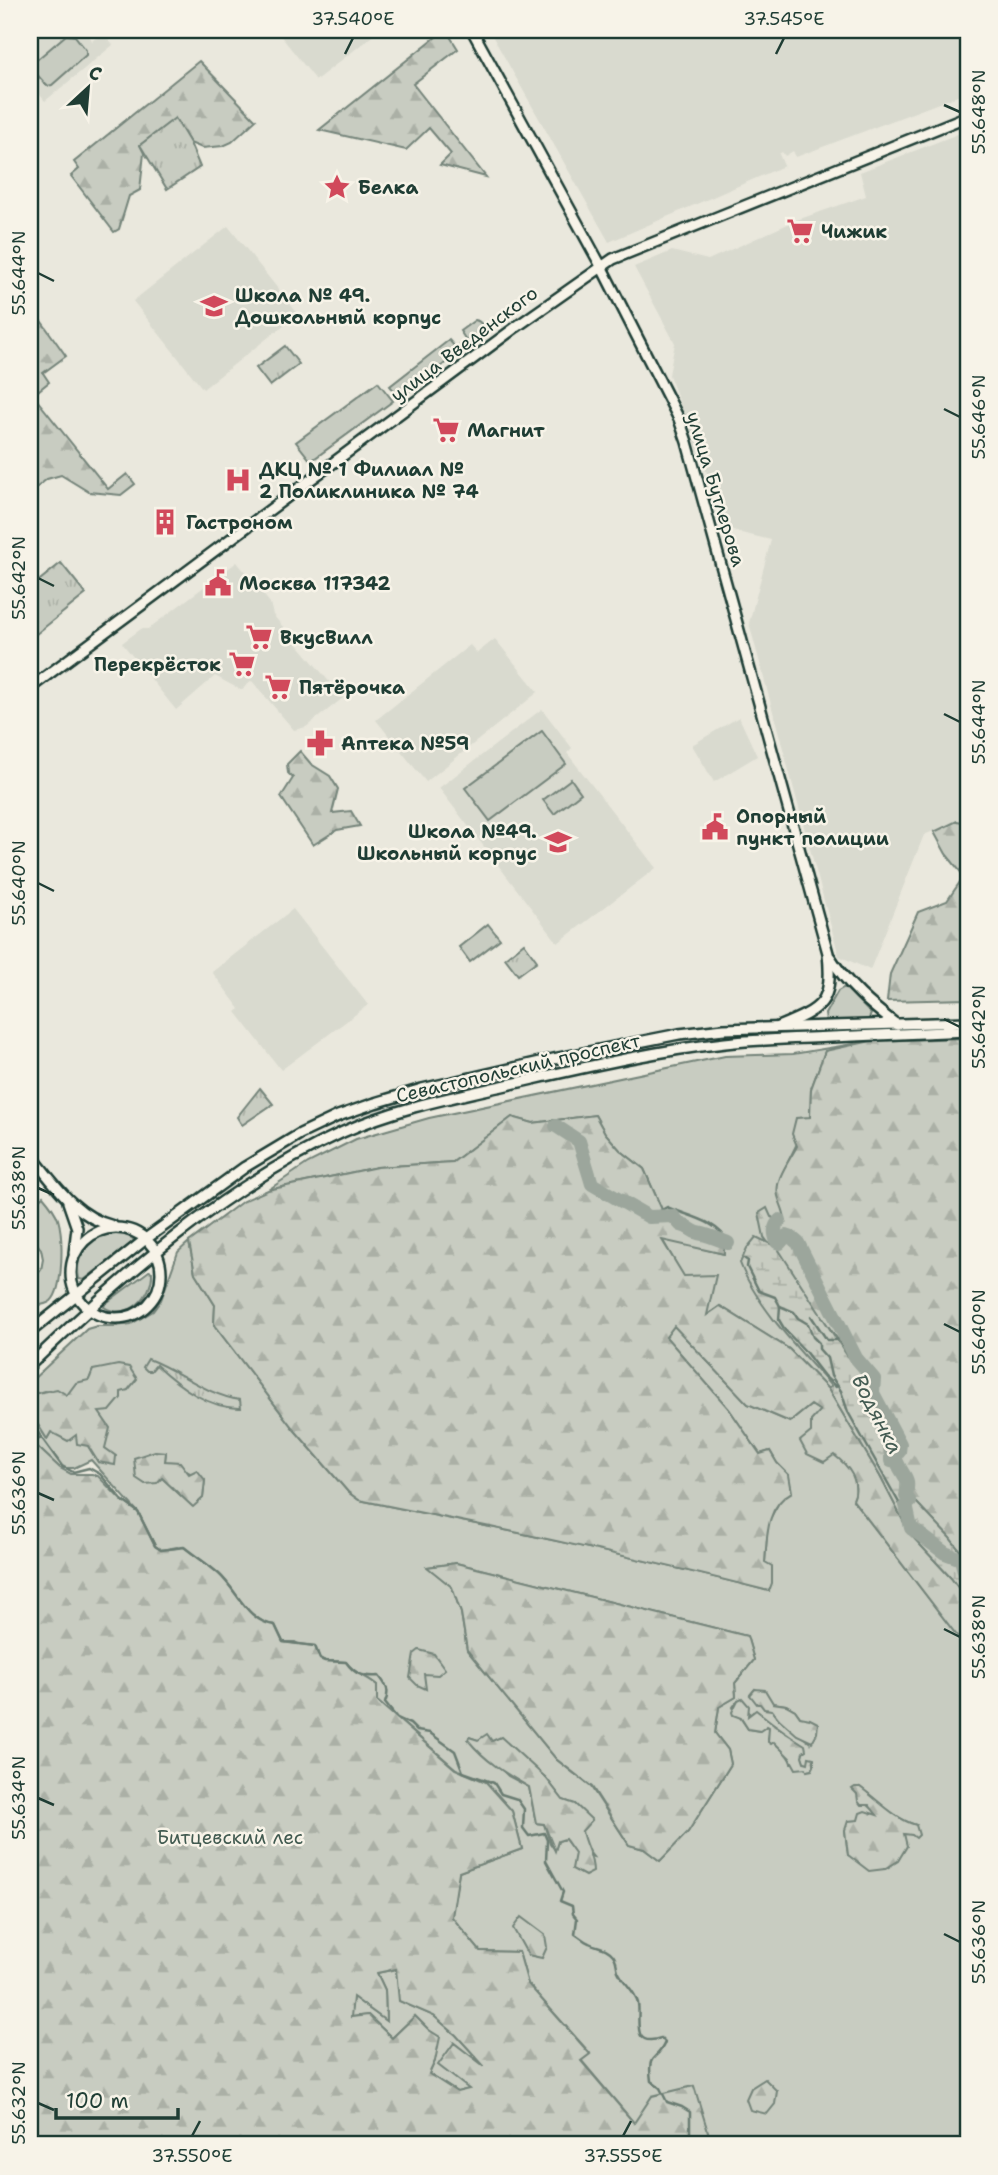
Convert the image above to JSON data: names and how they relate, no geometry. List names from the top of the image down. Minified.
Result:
{"streets":{"main road":["улица Введенского","улица Бутлерова","Севастопольский проспект"]},"crossings":[["улица Введенского","улица Бутлерова"],["улица Бутлерова","Севастопольский проспект"]],"water":["Водянка"],"parks":["Битцевский лес"],"places":{"place":["Белка"],"supermarket":["Чижик","Магнит","ВкусВилл","Перекрёсток","Пятёрочка"],"school or university":["Школа № 49. Дошкольный корпус","Школа №49. Школьный корпус"],"hospital":["ДКЦ № 1 Филиал № 2 Поликлиника № 74"],"building":["Гастроном"],"public building":["Москва 117342","Опорный пункт полиции"],"pharmacy":["Аптека №59"]},"scale_bar":"100 m","north":"top right","coordinates":["37.540°E","37.545°E","55.648°N","55.644°N","55.646°N","55.642°N","55.640°N","55.638°N","55.636°N","55.634°N","55.632°N","37.550°E","37.555°E"]}
